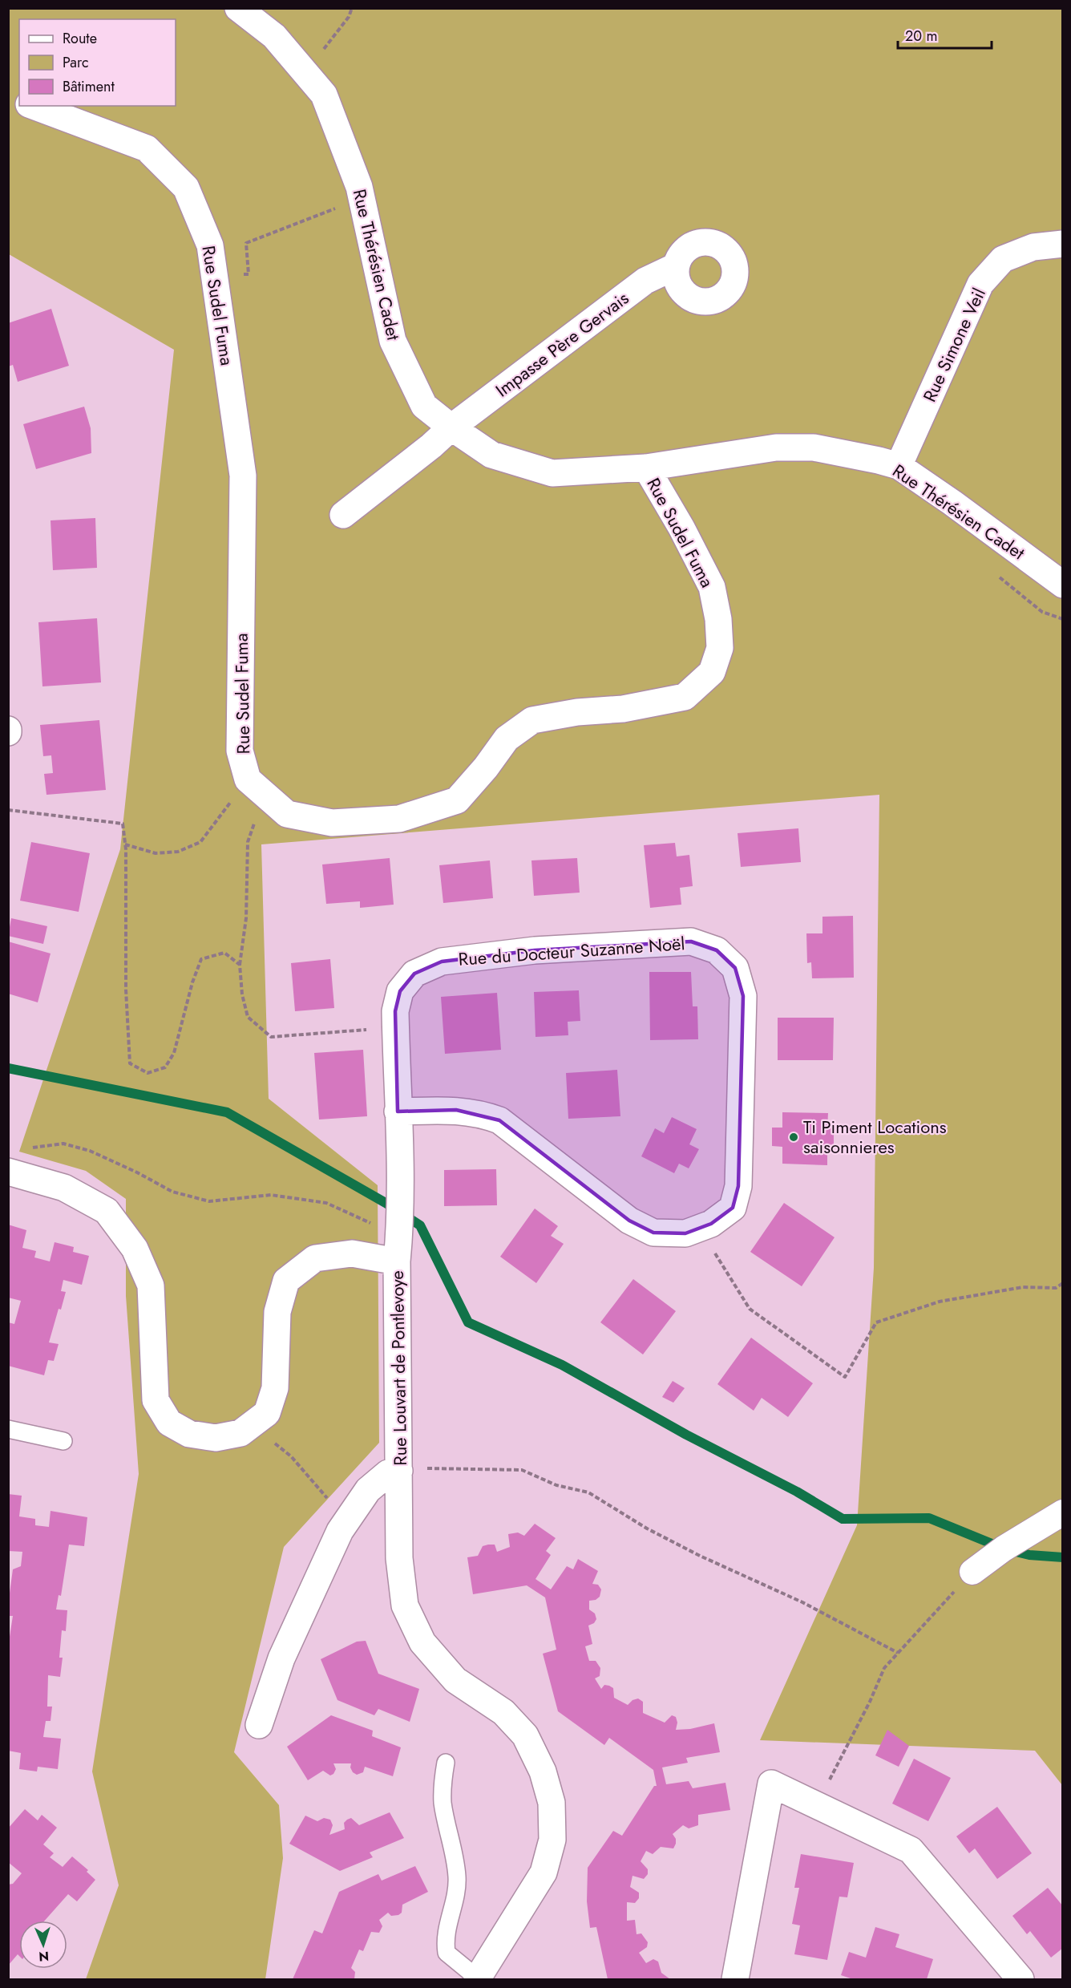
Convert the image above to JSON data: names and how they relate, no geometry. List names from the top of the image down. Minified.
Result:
{"streets":{"street":["Rue Thérésien Cadet","Rue Sudel Fuma","Impasse Père Gervais","Rue Simone Veil","Rue du Docteur Suzanne Noël","Rue Louvart de Pontlevoye"]},"crossings":[["Rue Thérésien Cadet","Rue Sudel Fuma"],["Rue Thérésien Cadet","Impasse Père Gervais"],["Rue Thérésien Cadet","Rue Simone Veil"],["Rue du Docteur Suzanne Noël","Rue Louvart de Pontlevoye"]],"places":["Ti Piment Locations saisonnieres"],"legend":["Route","Parc","Bâtiment"],"scale_bar":"20 m","north":"bottom"}
